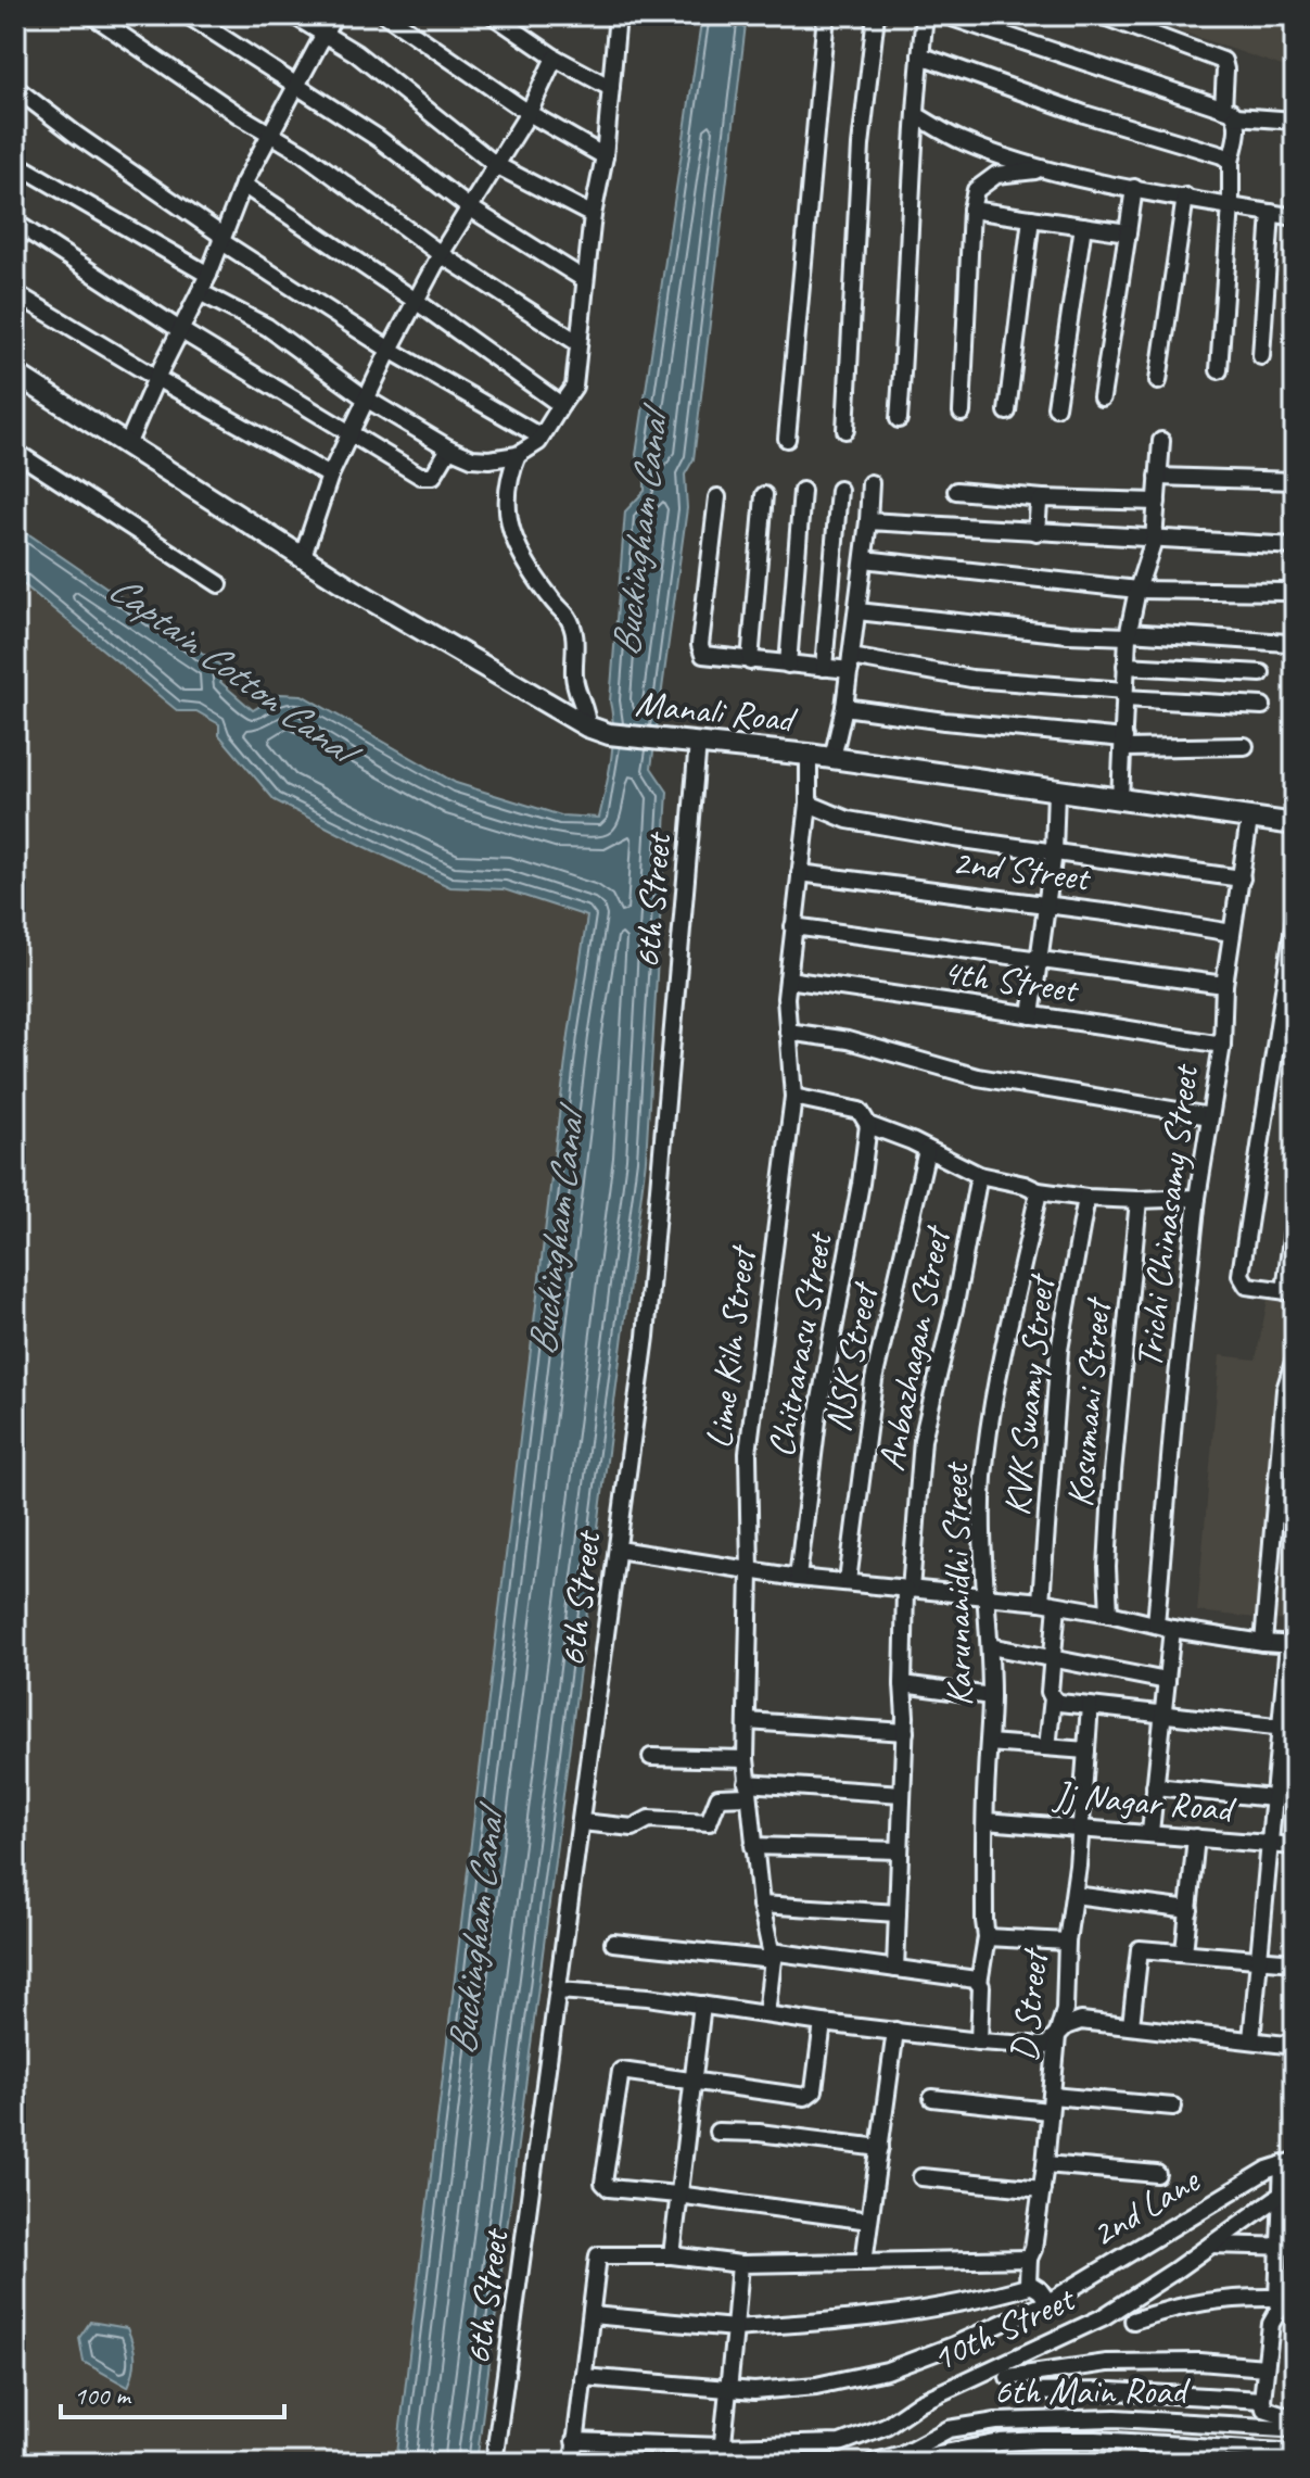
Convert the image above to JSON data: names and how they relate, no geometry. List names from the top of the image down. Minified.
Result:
{"streets":{"main road":["Manali Road"],"street":["2nd Street","6th Street","4th Street","Trichi Chinasamy Street","Chitrarasu Street","Lime Kiln Street","Anbazhagan Street","NSK Street","KVK Swamy Street","Kosumani Street","Karunanidhi Street","Jj Nagar Road","D Street","2nd Lane","10th Street","6th Main Road"]},"crossings":[["Manali Road","6th Street"],["Manali Road","Trichi Chinasamy Street"],["Manali Road","Lime Kiln Street"],["2nd Street","Trichi Chinasamy Street"],["2nd Street","Lime Kiln Street"],["4th Street","Trichi Chinasamy Street"],["4th Street","Lime Kiln Street"],["Trichi Chinasamy Street","Jj Nagar Road"],["Karunanidhi Street","Jj Nagar Road"],["Jj Nagar Road","D Street"]],"water":["Buckingham Canal","Captain Cotton Canal"],"scale_bar":"100 m"}
